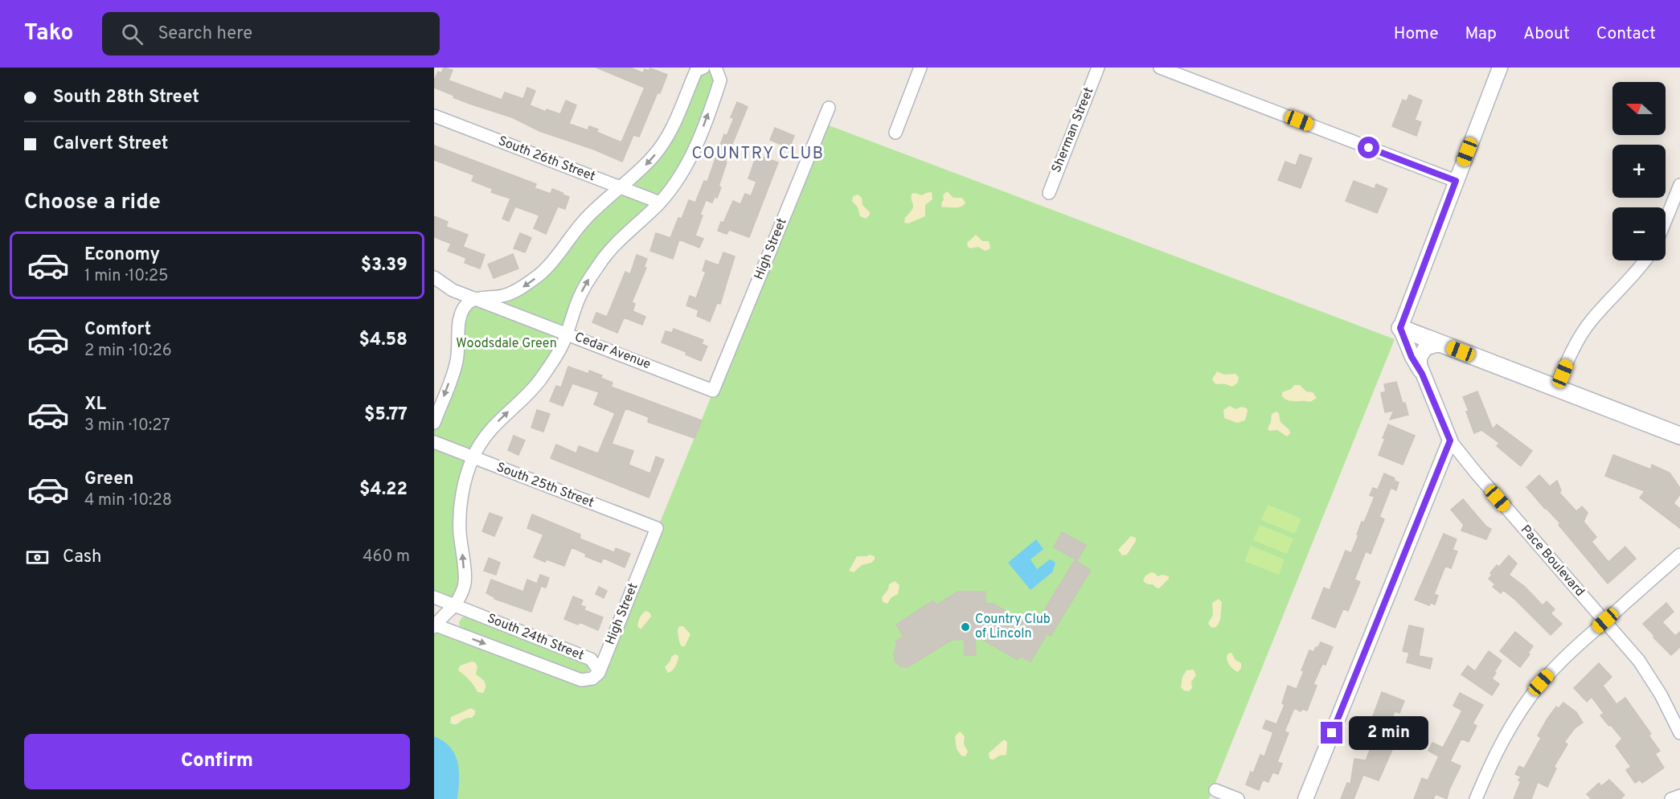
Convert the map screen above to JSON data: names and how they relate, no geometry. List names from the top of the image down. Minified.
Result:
{"streets":{"street":["Sherman Street","South 26th Street","High Street","Cedar Avenue","South 25th Street","Pace Boulevard","South 24th Street"]},"crossings":[["High Street","Cedar Avenue"],["High Street","South 25th Street"],["High Street","South 24th Street"]],"districts":["COUNTRY CLUB"],"parks":["Woodsdale Green"],"places":["Country Club of Lincoln"],"north":"left","page":{"header":"Tako","search":"Search here","nav":["Home","Map","About","Contact"],"banner":["South 28th Street","Calvert Street"],"map_buttons":["+","−"],"heading":"Choose a ride","list":[{"name":"Economy","note":"1 min · 10:25","value":"$3.39"},{"name":"Comfort","note":"2 min · 10:26","value":"$4.58"},{"name":"XL","note":"3 min · 10:27","value":"$5.77"},{"name":"Green","note":"4 min · 10:28","value":"$4.22"}],"pay":["Cash","460 m"],"bubble":"2 min","buttons":"Confirm"}}
